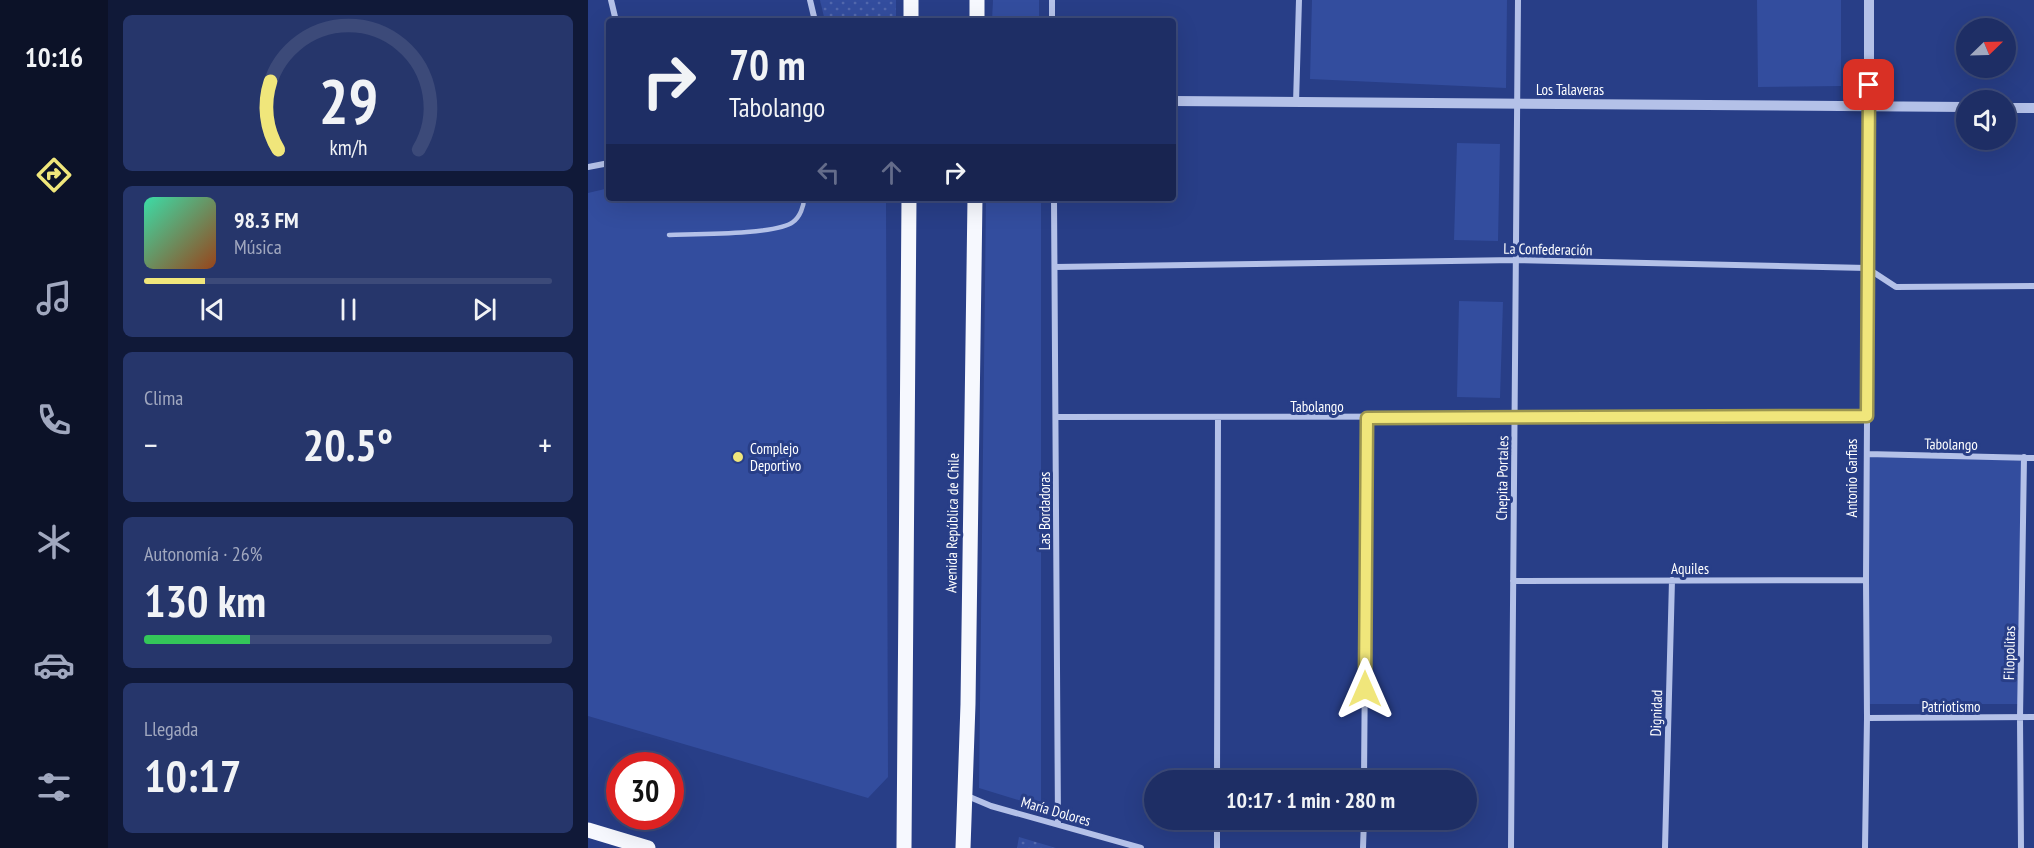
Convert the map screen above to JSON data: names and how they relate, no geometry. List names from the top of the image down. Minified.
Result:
{"streets":{"main road":["Avenida República de Chile"],"street":["Los Talaveras","La Confederación","Tabolango","Chepita Portales","Antonio Garfias","Las Bordadoras","Aquiles","Filopolitas","Patriotismo","Dignidad","María Dolores"]},"crossings":[["Los Talaveras","Chepita Portales"],["Los Talaveras","Antonio Garfias"],["La Confederación","Chepita Portales"],["La Confederación","Antonio Garfias"],["La Confederación","Las Bordadoras"],["Tabolango","Chepita Portales"],["Tabolango","Antonio Garfias"],["Tabolango","Las Bordadoras"],["Tabolango","Filopolitas"],["Chepita Portales","Aquiles"],["Antonio Garfias","Aquiles"],["Antonio Garfias","Patriotismo"],["Las Bordadoras","María Dolores"],["Avenida República de Chile","María Dolores"],["Aquiles","Dignidad"],["Filopolitas","Patriotismo"]],"places":["Complejo Deportivo"],"north":"top right","page":{"tabs":"10:16","turn":["70 m","Tabolango"],"song":["98.3 FM","Música"],"tile":["Clima",["Autonomía · 26%","130 km"],["Llegada","10:17"]],"heat":["−","20.5°","+"],"limit":"30","trip":"10:17 · 1 min · 280 m","gauge":["29","km/h"]}}
